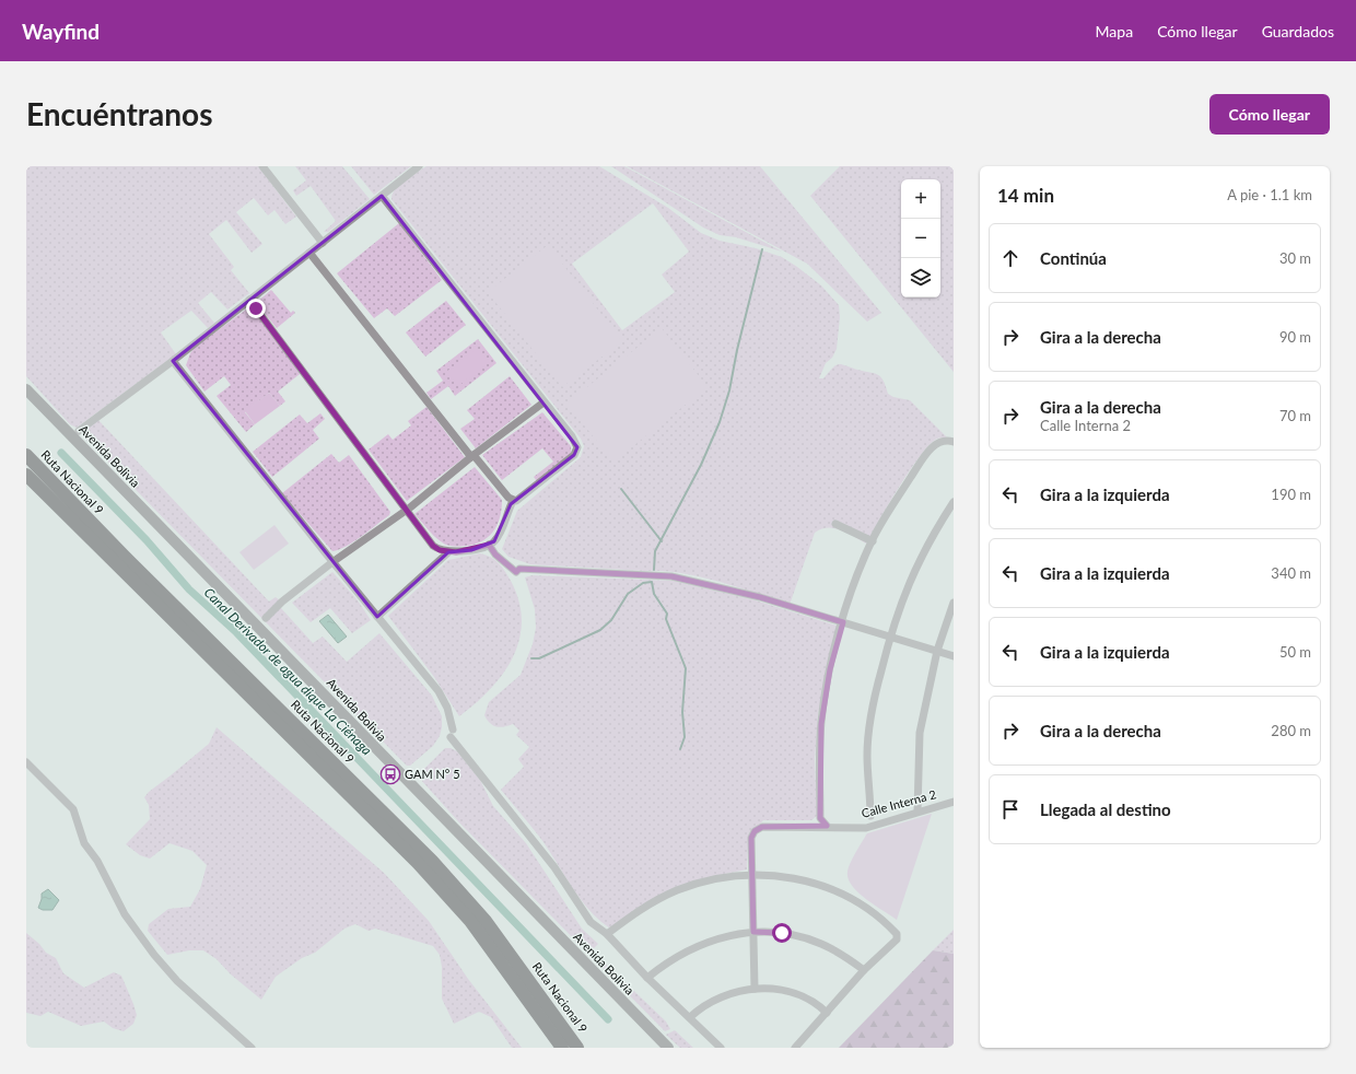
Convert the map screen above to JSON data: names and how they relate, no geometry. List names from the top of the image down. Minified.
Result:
{"streets":{"highway":["Ruta Nacional 9"],"street":["Avenida Bolivia","Calle Interna 2"]},"water":["Canal Derivador de agua dique La Ciénaga"],"places":{"bus stop":["GAM N° 5"]},"page":{"header":"Wayfind","nav":["Mapa","Cómo llegar","Guardados"],"buttons":"Cómo llegar","title":"Encuéntranos","heading":["14 min","A pie · 1.1 km"],"map_buttons":["+","−"],"list":[["Continúa","30 m"],["Gira a la derecha","90 m"],["Gira a la derecha","Calle Interna 2","70 m"],["Gira a la izquierda","190 m"],["Gira a la izquierda","340 m"],["Gira a la izquierda","50 m"],["Gira a la derecha","280 m"],"Llegada al destino"]}}
